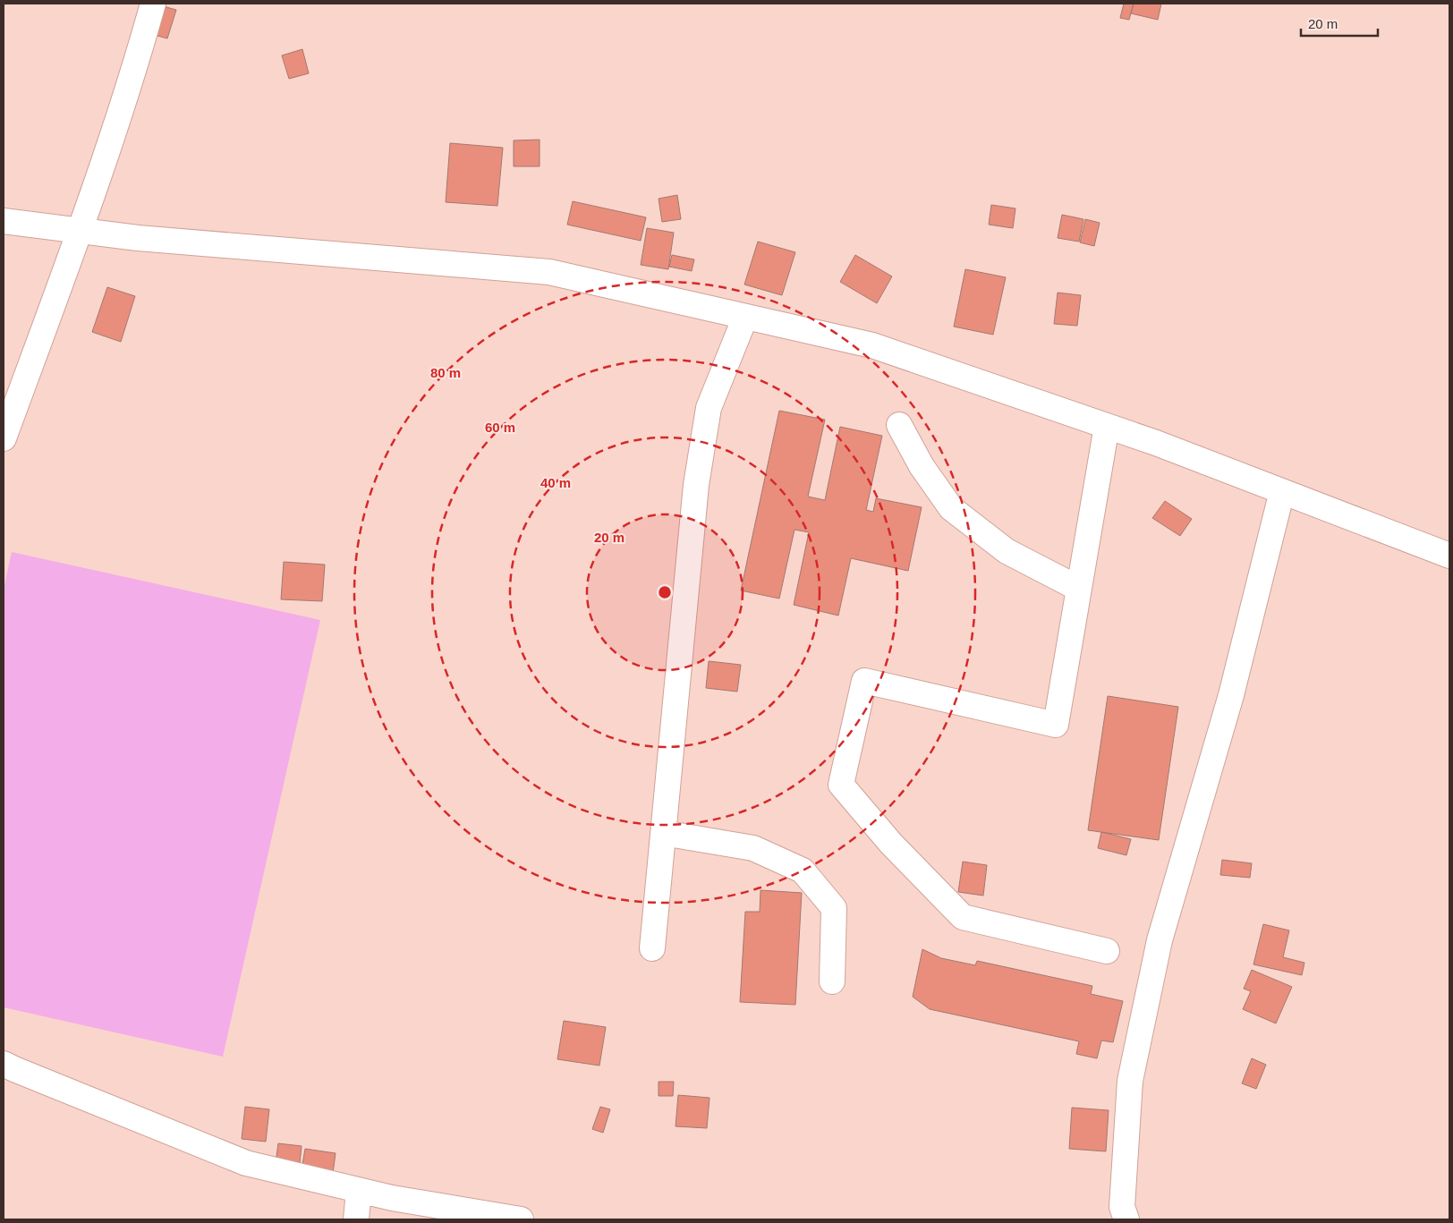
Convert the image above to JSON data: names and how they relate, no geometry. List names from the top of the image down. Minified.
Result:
{"scale_bar":"20 m","rings":["80 m","60 m","40 m","20 m"]}
